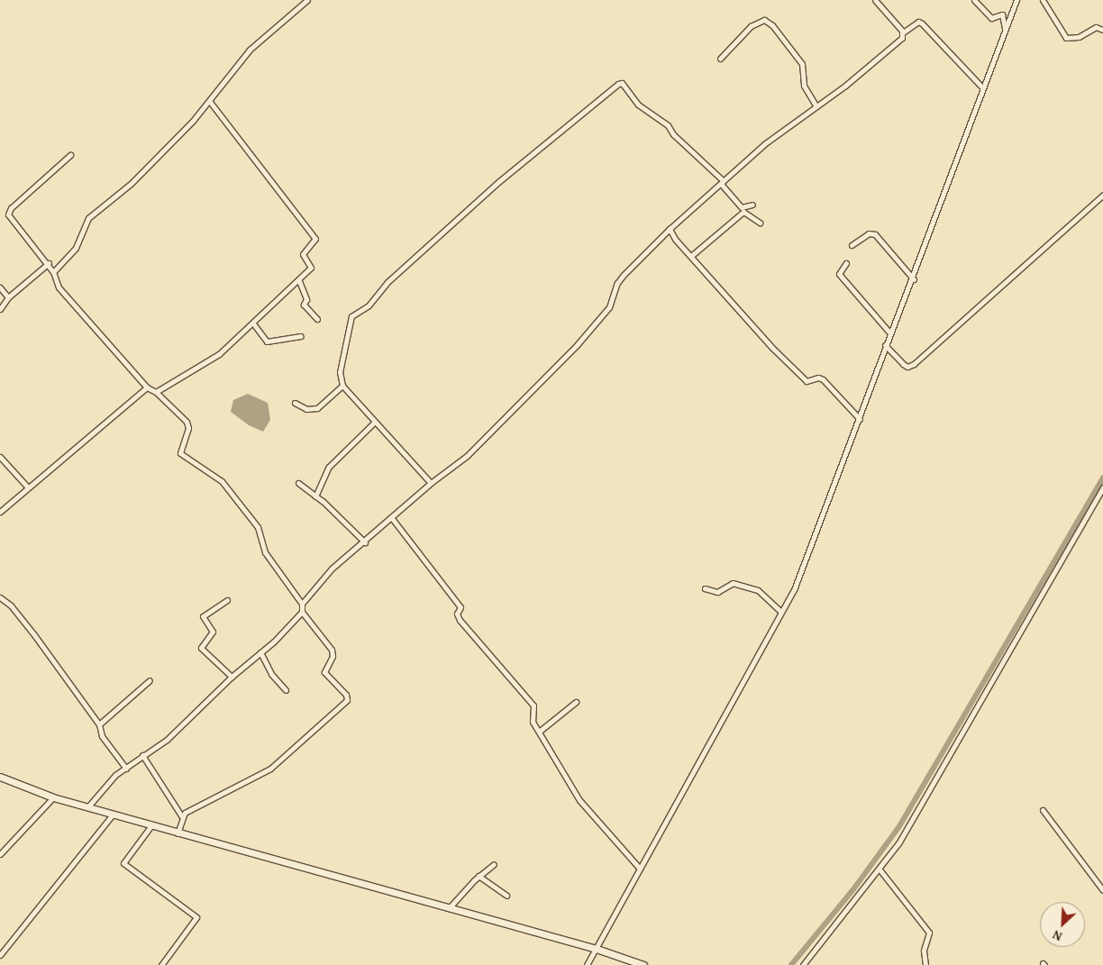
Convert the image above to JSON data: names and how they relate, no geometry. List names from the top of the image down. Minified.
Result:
{"north":"bottom left"}
